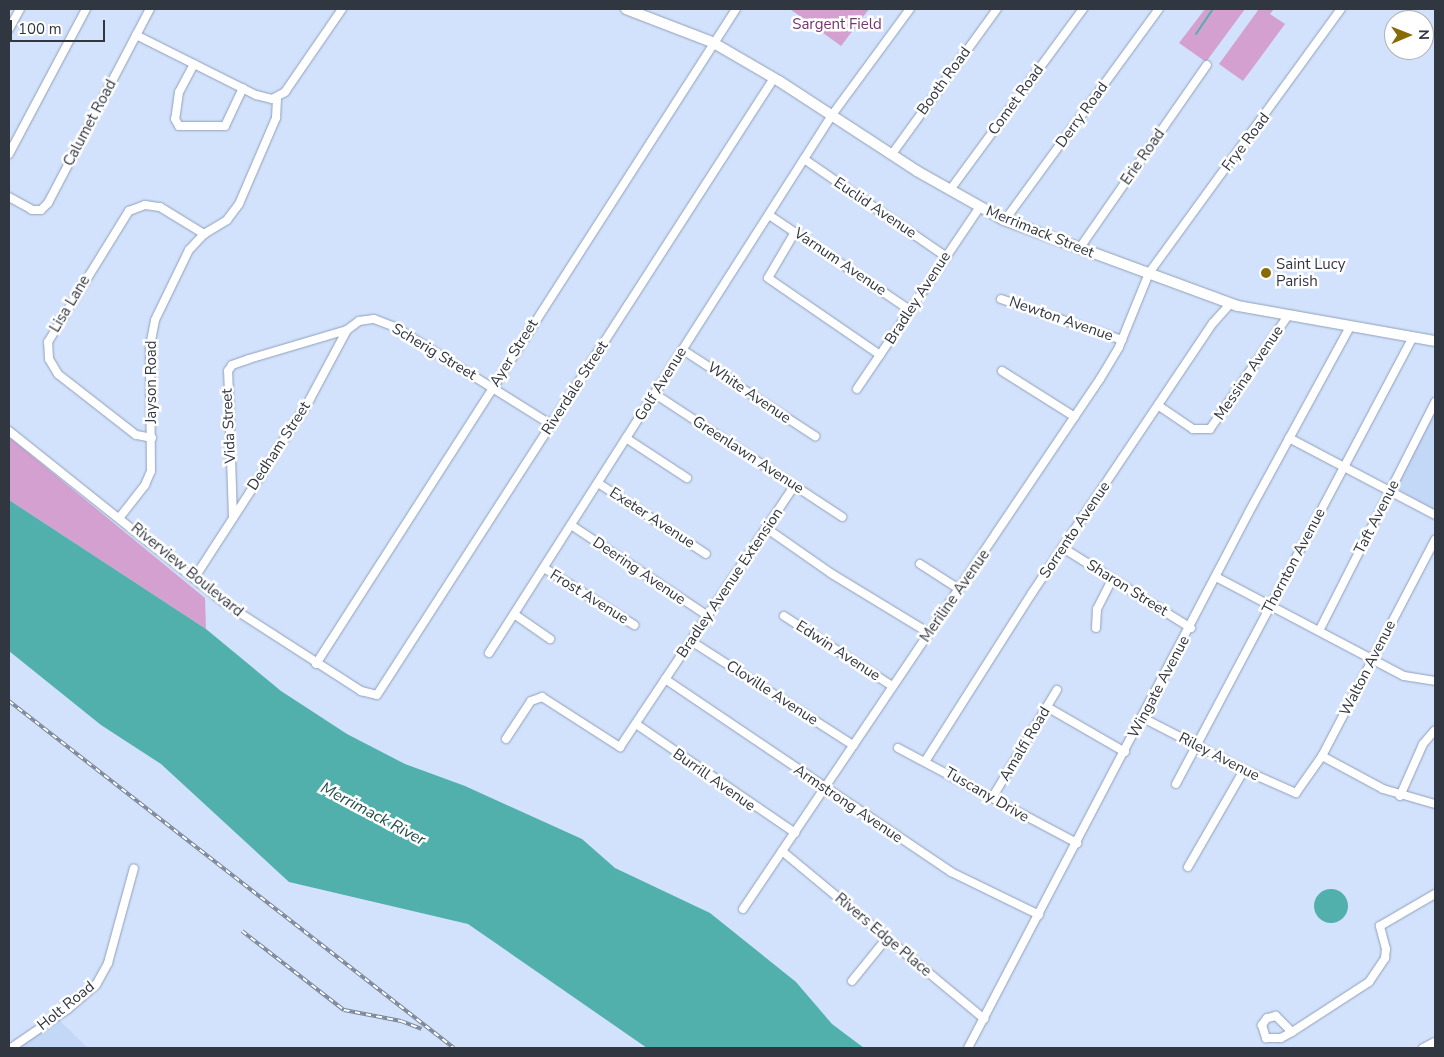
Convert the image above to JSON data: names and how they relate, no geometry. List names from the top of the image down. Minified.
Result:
{"streets":{"main road":["Merrimack Street"],"street":["Booth Road","Comet Road","Derry Road","Calumet Road","Frye Road","Erie Road","Euclid Avenue","Varnum Avenue","Bradley Avenue","Lisa Lane","Newton Avenue","Scherig Street","Ayer Street","Messina Avenue","Jayson Road","Golf Avenue","Riverdale Street","White Avenue","Vida Street","Dedham Street","Greenlawn Avenue","Taft Avenue","Exeter Avenue","Sorrento Avenue","Thornton Avenue","Riverview Boulevard","Deering Avenue","Bradley Avenue Extension","Sharon Street","Meriline Avenue","Frost Avenue","Edwin Avenue","Walton Avenue","Wingate Avenue","Cloville Avenue","Amalfi Road","Riley Avenue","Burrill Avenue","Tuscany Drive","Armstrong Avenue","Rivers Edge Place","Holt Road"]},"crossings":[["Booth Road","Merrimack Street"],["Comet Road","Merrimack Street"],["Derry Road","Merrimack Street"],["Frye Road","Merrimack Street"],["Frye Road","Meriline Avenue"],["Erie Road","Merrimack Street"],["Euclid Avenue","Bradley Avenue"],["Euclid Avenue","Golf Avenue"],["Merrimack Street","Bradley Avenue"],["Merrimack Street","Ayer Street"],["Merrimack Street","Messina Avenue"],["Merrimack Street","Golf Avenue"],["Merrimack Street","Riverdale Street"],["Merrimack Street","Sorrento Avenue"],["Merrimack Street","Thornton Avenue"],["Merrimack Street","Meriline Avenue"],["Merrimack Street","Wingate Avenue"],["Varnum Avenue","Bradley Avenue"],["Varnum Avenue","Golf Avenue"],["Lisa Lane","Jayson Road"],["Newton Avenue","Meriline Avenue"],["Scherig Street","Ayer Street"],["Scherig Street","Riverdale Street"],["Scherig Street","Vida Street"],["Scherig Street","Dedham Street"],["Ayer Street","Riverview Boulevard"],["Messina Avenue","Sorrento Avenue"],["Jayson Road","Riverview Boulevard"],["Golf Avenue","White Avenue"],["Golf Avenue","Greenlawn Avenue"],["Golf Avenue","Exeter Avenue"],["Golf Avenue","Deering Avenue"],["Golf Avenue","Frost Avenue"],["Riverdale Street","Riverview Boulevard"],["Vida Street","Dedham Street"],["Dedham Street","Riverview Boulevard"],["Greenlawn Avenue","Bradley Avenue Extension"],["Sorrento Avenue","Sharon Street"],["Sorrento Avenue","Tuscany Drive"],["Thornton Avenue","Riley Avenue"],["Deering Avenue","Bradley Avenue Extension"],["Bradley Avenue Extension","Cloville Avenue"],["Bradley Avenue Extension","Armstrong Avenue"],["Sharon Street","Wingate Avenue"],["Meriline Avenue","Edwin Avenue"],["Meriline Avenue","Cloville Avenue"],["Meriline Avenue","Burrill Avenue"],["Meriline Avenue","Armstrong Avenue"],["Meriline Avenue","Rivers Edge Place"],["Walton Avenue","Riley Avenue"],["Wingate Avenue","Riley Avenue"],["Wingate Avenue","Tuscany Drive"],["Wingate Avenue","Armstrong Avenue"],["Wingate Avenue","Rivers Edge Place"],["Amalfi Road","Tuscany Drive"]],"water":["Merrimack River"],"parks":["Sargent Field"],"places":["Saint Lucy Parish"],"scale_bar":"100 m","north":"right"}
